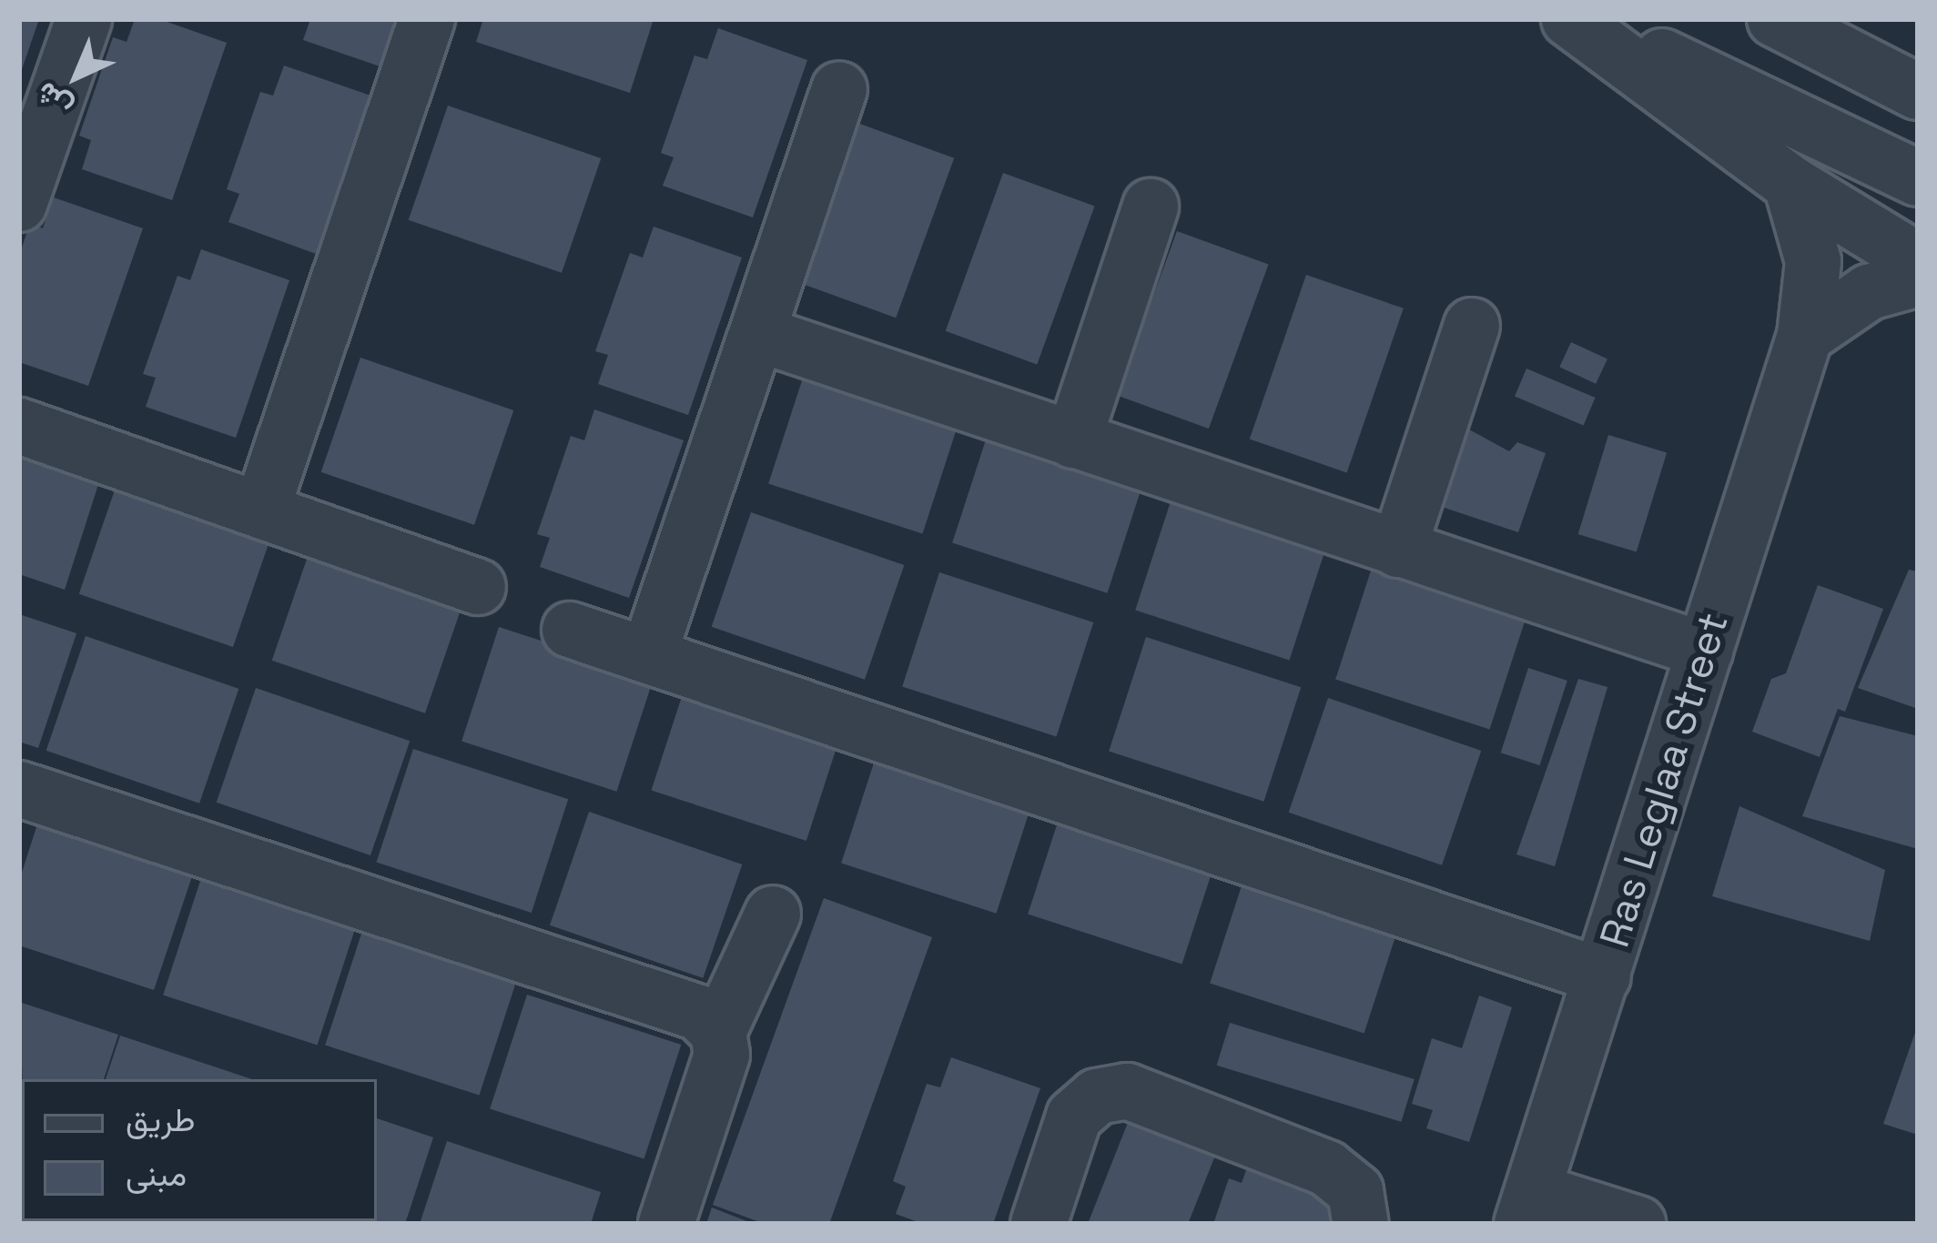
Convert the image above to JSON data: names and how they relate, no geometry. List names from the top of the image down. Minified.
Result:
{"streets":{"street":["Ras Leglaa Street"]},"legend":["طريق","مبنى"],"north":"bottom left"}
